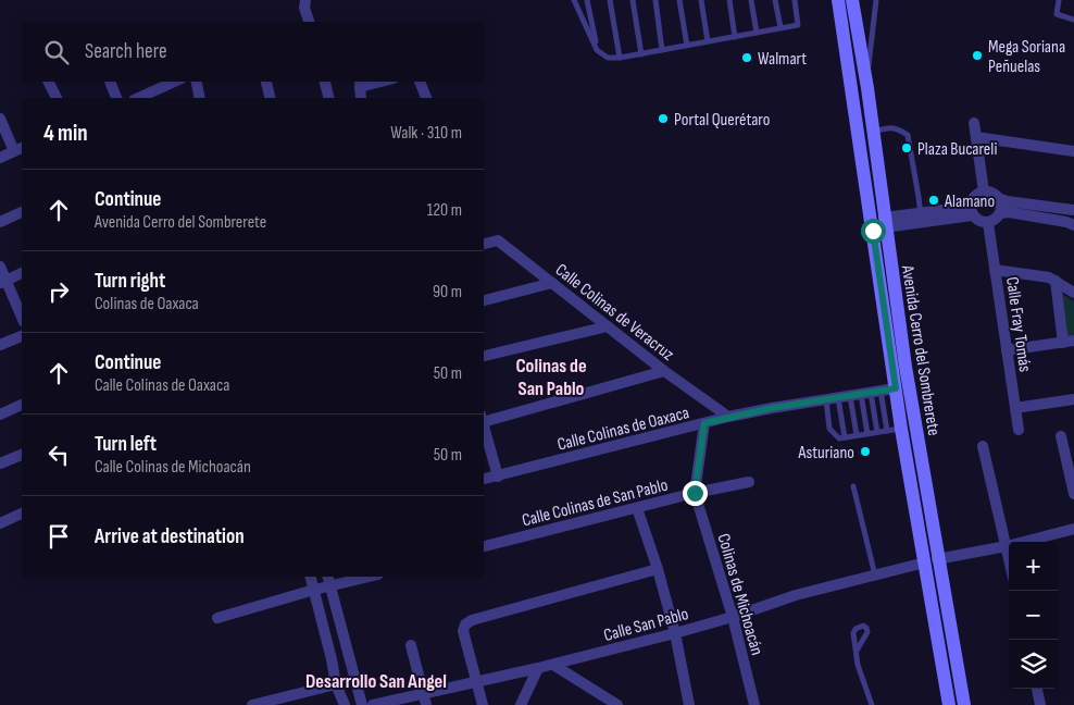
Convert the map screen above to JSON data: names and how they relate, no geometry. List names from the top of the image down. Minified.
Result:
{"streets":{"main road":["Avenida Cerro del Sombrerete"],"street":["Calle Colinas de Veracruz","Calle Fray Tomás","Calle Colinas de Oaxaca","Calle Colinas de San Pablo","Colinas de Michoacán","Calle San Pablo"]},"crossings":[["Calle Colinas de Veracruz","Calle Colinas de Oaxaca"],["Avenida Cerro del Sombrerete","Calle Colinas de Oaxaca"],["Avenida Cerro del Sombrerete","Calle San Pablo"],["Calle Colinas de San Pablo","Colinas de Michoacán"],["Colinas de Michoacán","Calle San Pablo"]],"districts":["Colinas de San Pablo","Desarrollo San Angel"],"places":["Mega Soriana Peñuelas","Walmart","Portal Querétaro","Plaza Bucareli","Alamano","Asturiano"],"page":{"search":"Search here","heading":["4 min","Walk · 310 m"],"list":[["Continue","Avenida Cerro del Sombrerete","120 m"],["Turn right","Colinas de Oaxaca","90 m"],["Continue","Calle Colinas de Oaxaca","50 m"],["Turn left","Calle Colinas de Michoacán","50 m"],"Arrive at destination"],"map_buttons":["+","−"]}}
